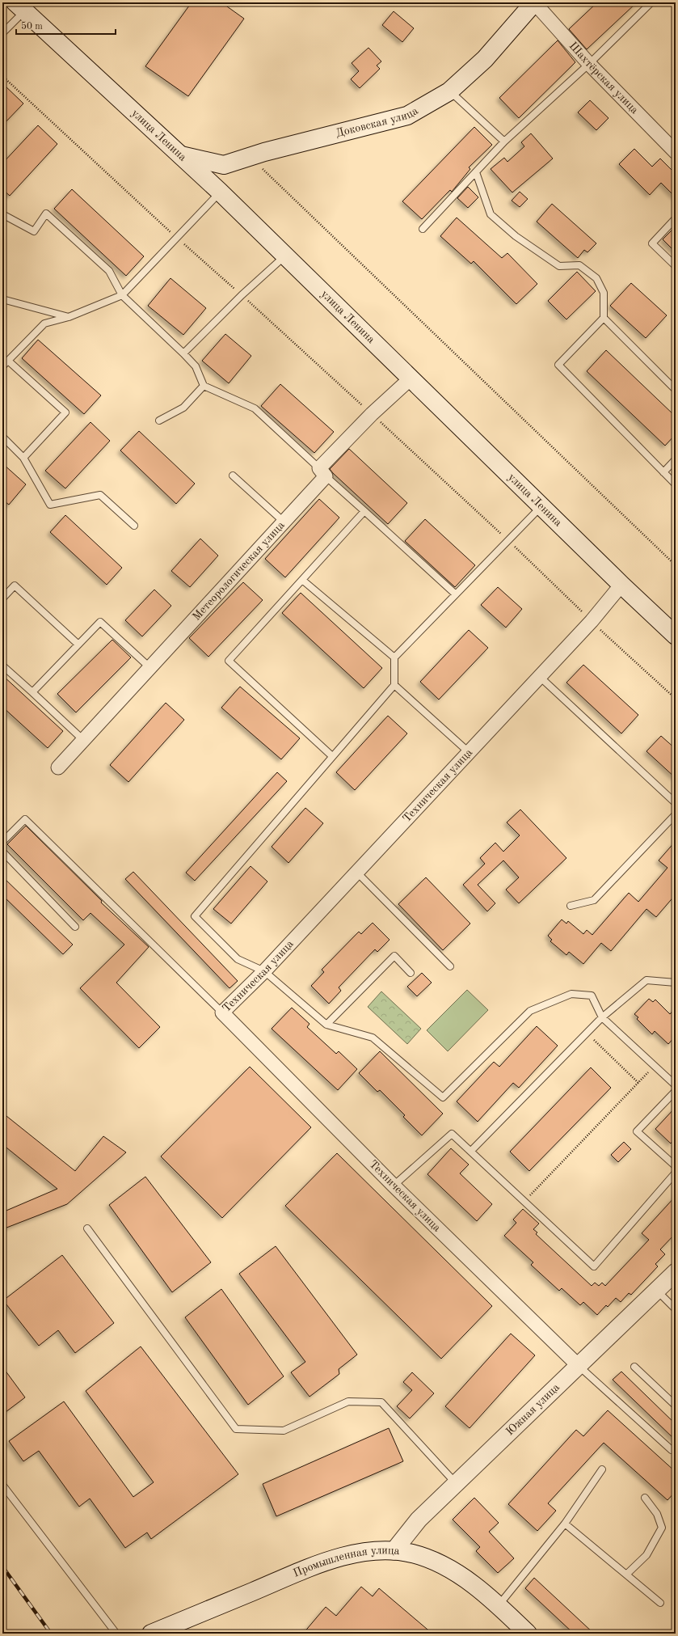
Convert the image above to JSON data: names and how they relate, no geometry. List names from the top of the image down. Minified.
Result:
{"streets":{"main road":["Доковская улица","улица Ленина","Промышленная улица"],"street":["Шахтёрская улица","Метеорологическая улица","Техническая улица","Южная улица"]},"crossings":[["Шахтёрская улица","Доковская улица"],["Доковская улица","улица Ленина"],["улица Ленина","Метеорологическая улица"],["улица Ленина","Техническая улица"],["Техническая улица","Южная улица"],["Южная улица","Промышленная улица"]],"scale_bar":"50 m"}
